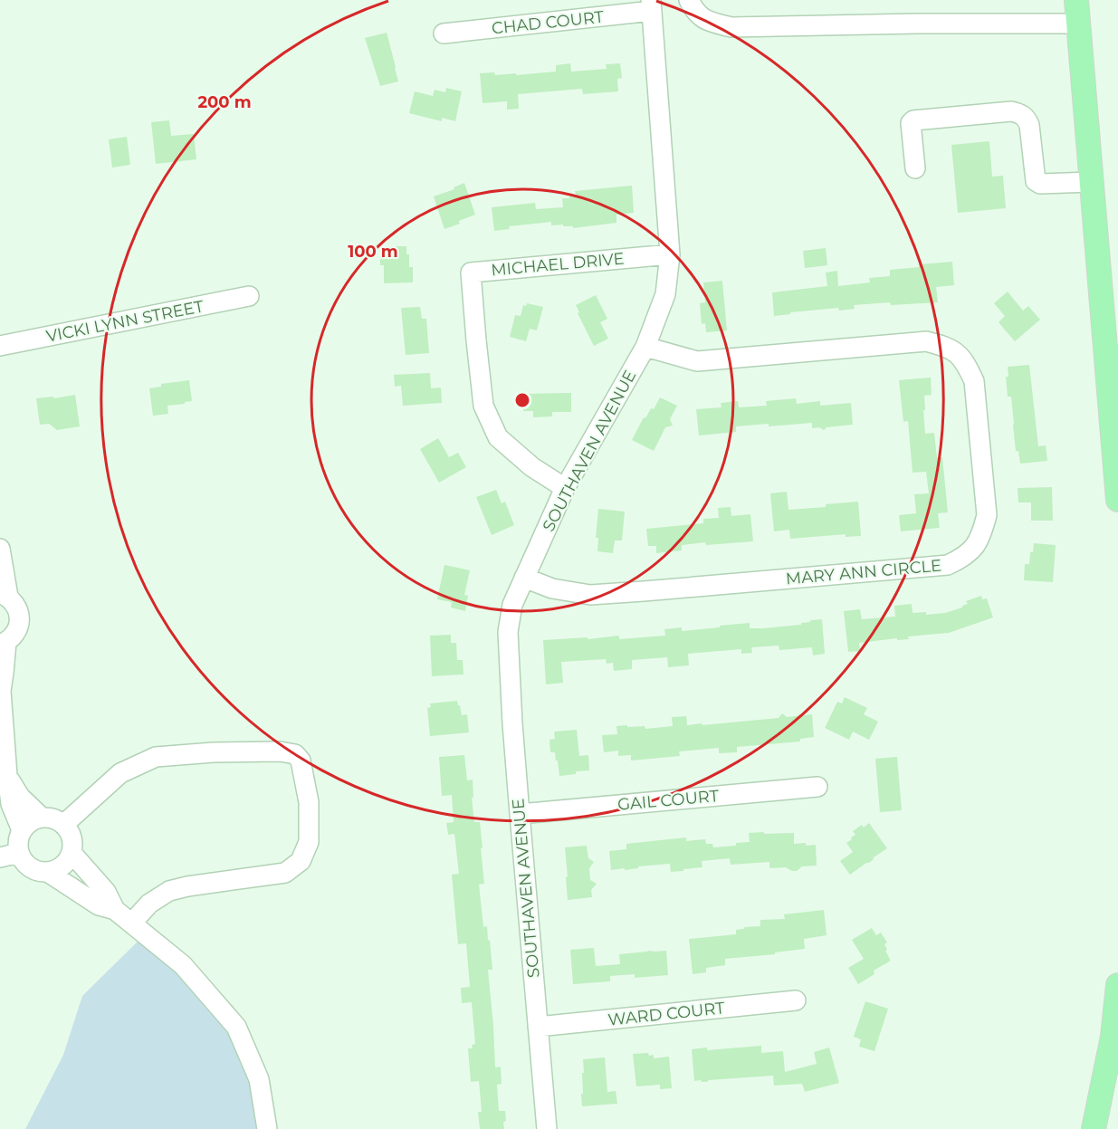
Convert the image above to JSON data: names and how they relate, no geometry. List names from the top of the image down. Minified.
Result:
{"streets":{"street":["CHAD COURT","MICHAEL DRIVE","VICKI LYNN STREET","SOUTHAVEN AVENUE","MARY ANN CIRCLE","GAIL COURT","WARD COURT"]},"crossings":[["CHAD COURT","SOUTHAVEN AVENUE"],["MICHAEL DRIVE","SOUTHAVEN AVENUE"],["SOUTHAVEN AVENUE","MARY ANN CIRCLE"],["SOUTHAVEN AVENUE","GAIL COURT"],["SOUTHAVEN AVENUE","WARD COURT"]],"rings":["200 m","100 m"]}
